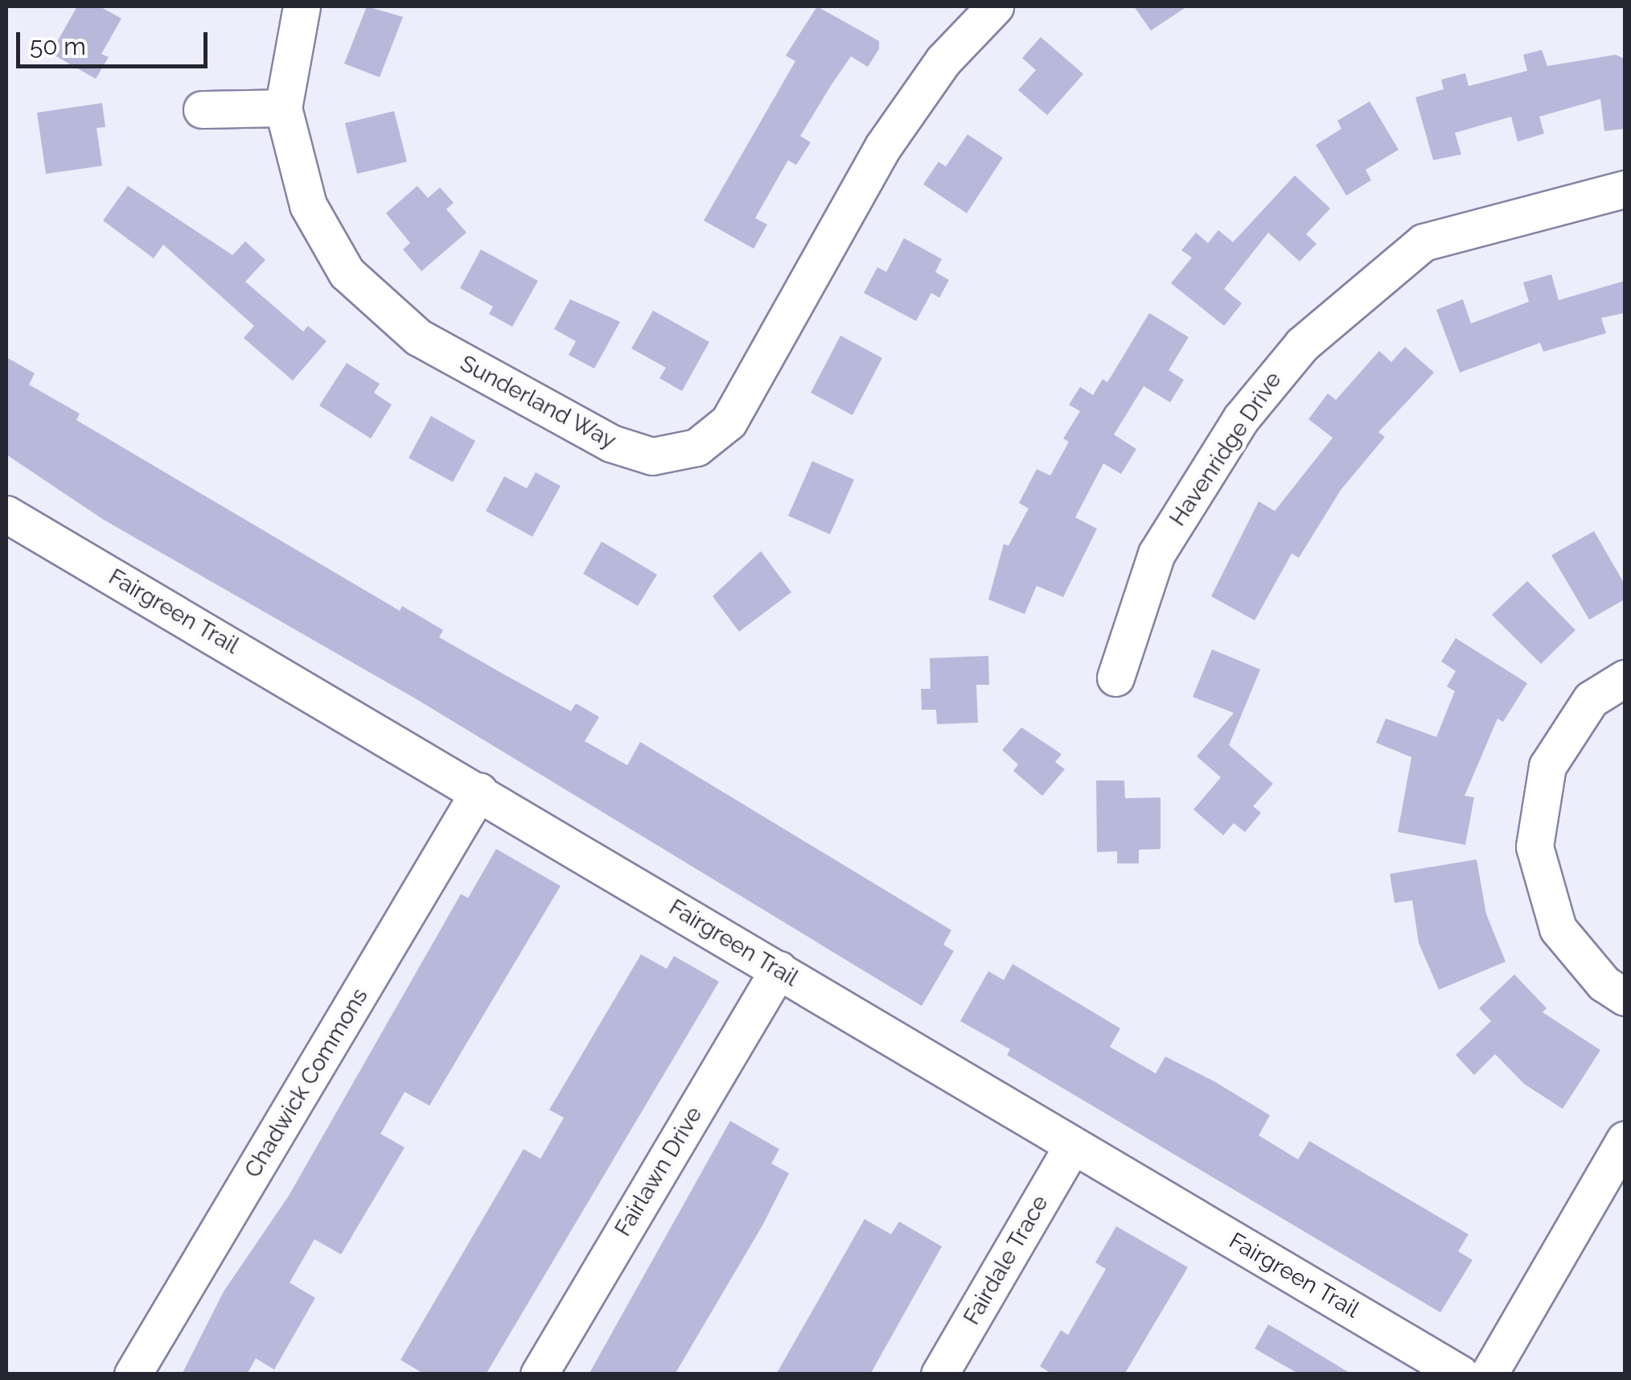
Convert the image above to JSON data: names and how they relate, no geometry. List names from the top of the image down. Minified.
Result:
{"streets":{"street":["Sunderland Way","Havenridge Drive","Fairgreen Trail","Chadwick Commons","Fairlawn Drive","Fairdale Trace"]},"crossings":[["Fairgreen Trail","Chadwick Commons"],["Fairgreen Trail","Fairlawn Drive"],["Fairgreen Trail","Fairdale Trace"]],"scale_bar":"50 m"}
